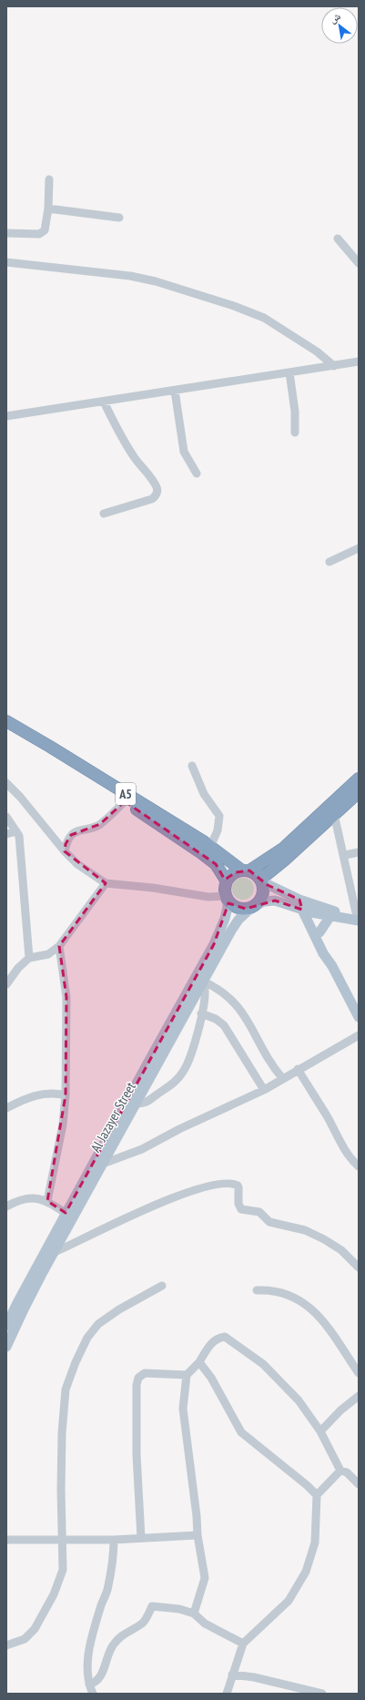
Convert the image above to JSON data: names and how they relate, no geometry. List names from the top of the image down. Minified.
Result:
{"streets":{"highway":["A5"],"main road":["Al Jazayer Street"]},"crossings":[["A5","Al Jazayer Street"]],"north":"top left"}
